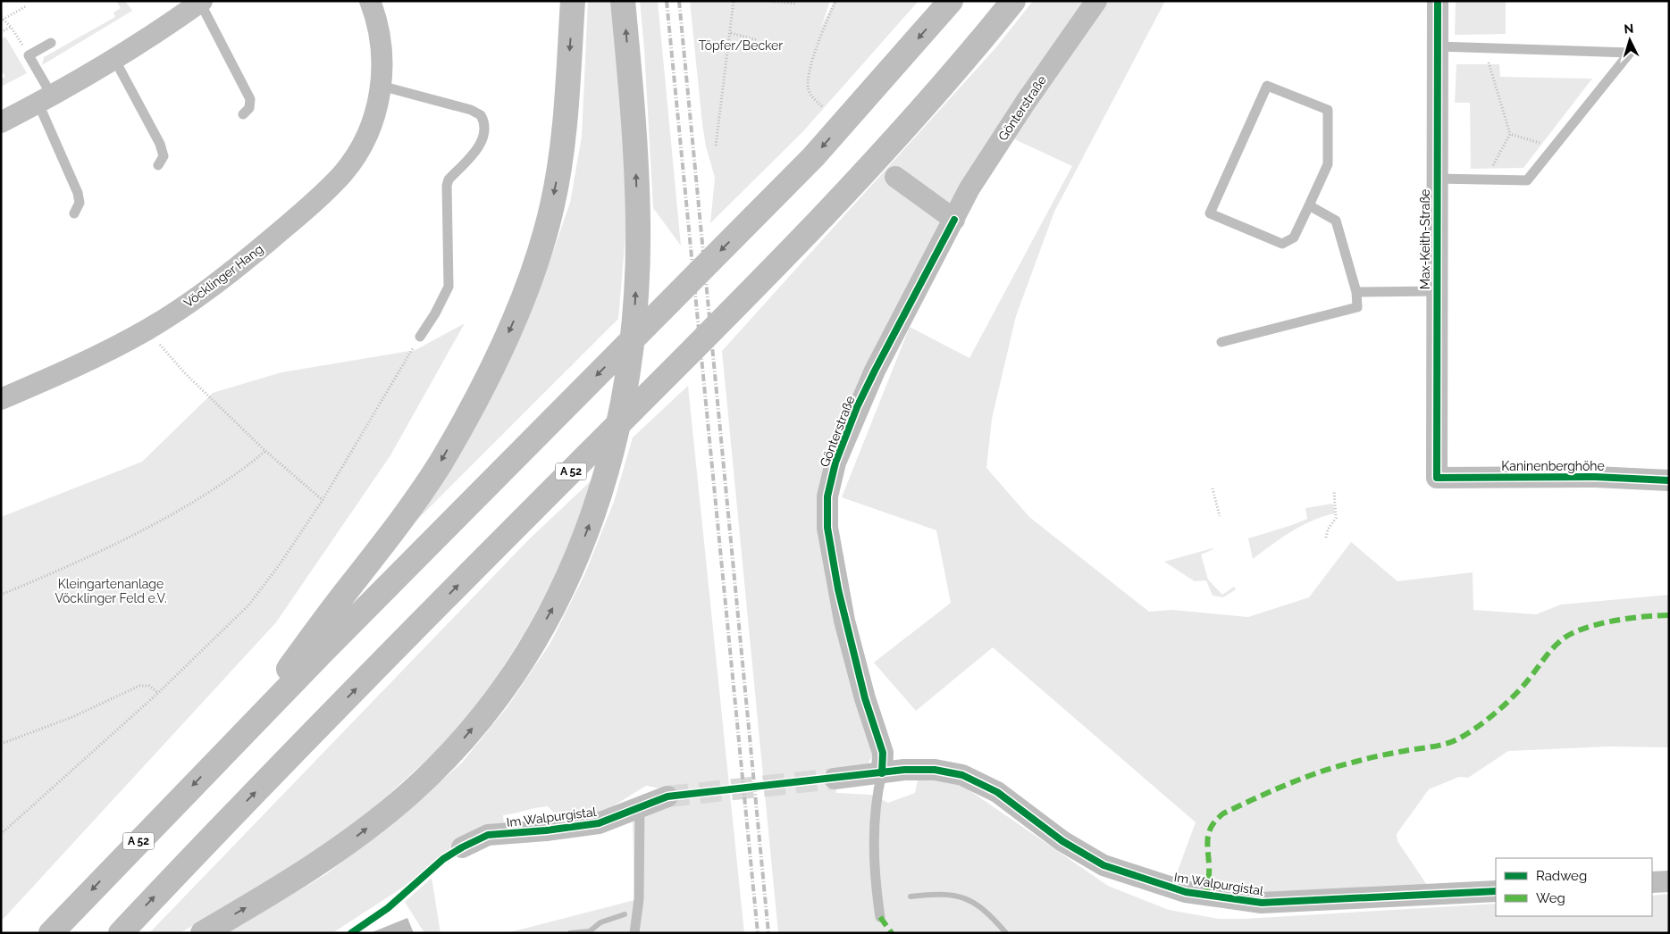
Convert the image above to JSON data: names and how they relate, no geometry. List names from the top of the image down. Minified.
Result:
{"streets":{"highway":["A 52"],"street":["Gönterstraße","Max-Keith-Straße","Vöcklinger Hang","Kaninenberghöhe","Im Walpurgistal"]},"crossings":[["Gönterstraße","Im Walpurgistal"],["Max-Keith-Straße","Kaninenberghöhe"]],"parks":["Töpfer/Becker","Kleingartenanlage Vöcklinger Feld e.V."],"legend":["Radweg","Weg"],"north":"top"}
